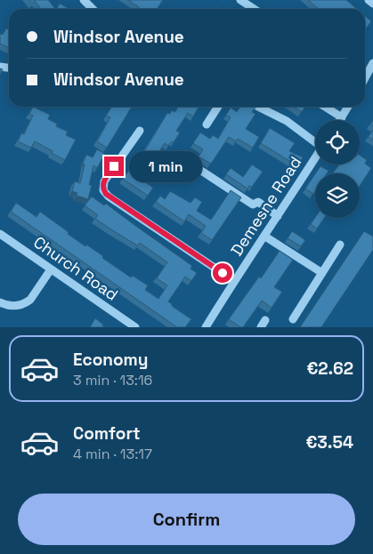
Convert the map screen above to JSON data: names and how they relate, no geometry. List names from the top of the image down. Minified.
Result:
{"streets":{"street":["Demesne Road","Church Road"]},"page":{"banner":["Windsor Avenue","Windsor Avenue"],"bubble":"1 min","list":[{"name":"Economy","note":"3 min · 13:16","value":"€2.62"},{"name":"Comfort","note":"4 min · 13:17","value":"€3.54"}],"buttons":"Confirm"}}
